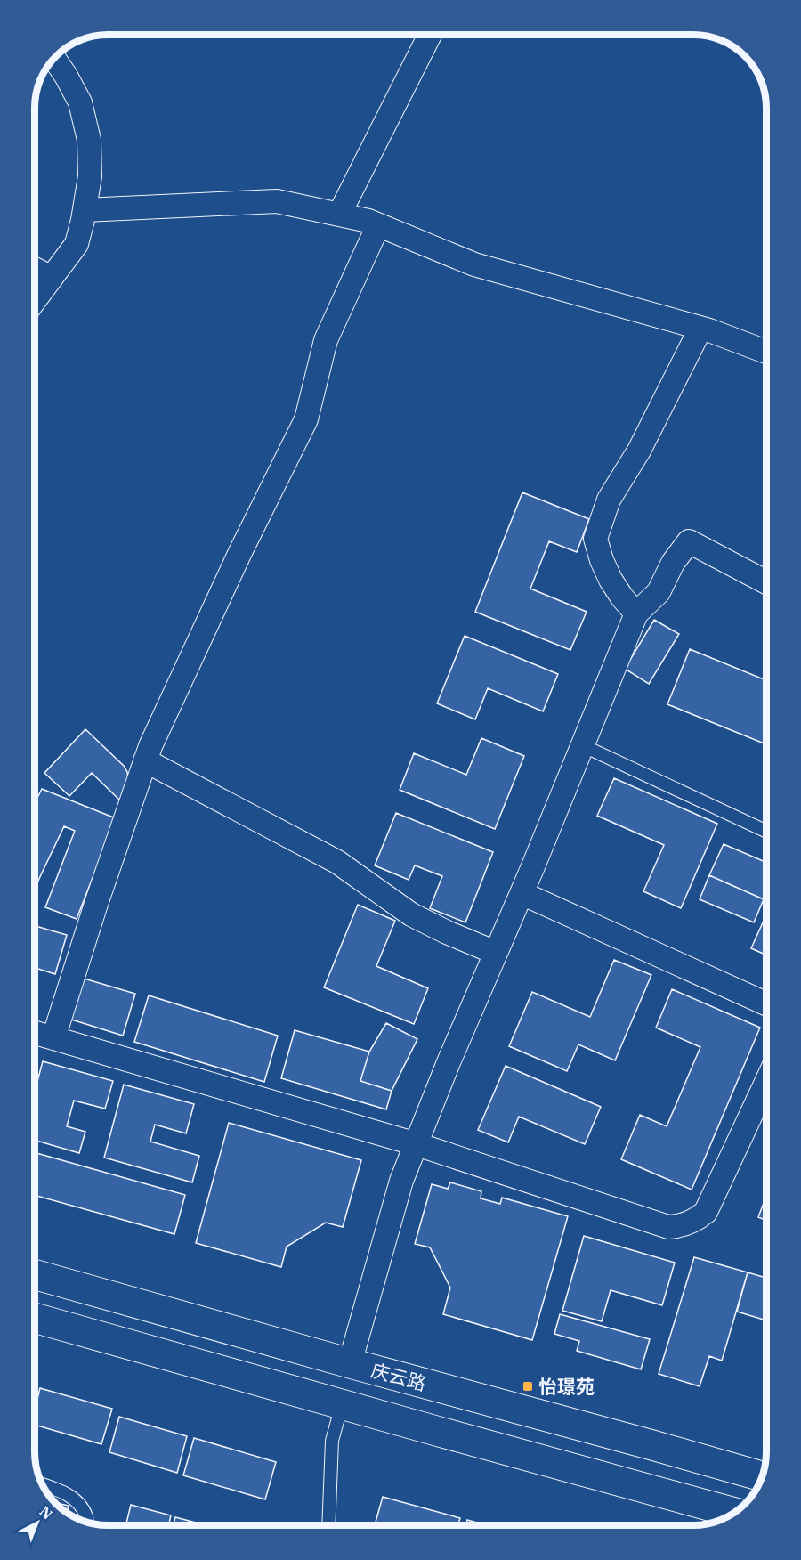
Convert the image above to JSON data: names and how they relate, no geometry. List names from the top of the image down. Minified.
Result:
{"streets":{"main road":["庆云路"]},"places":{"transit":["怡璟苑"]},"north":"top right"}
